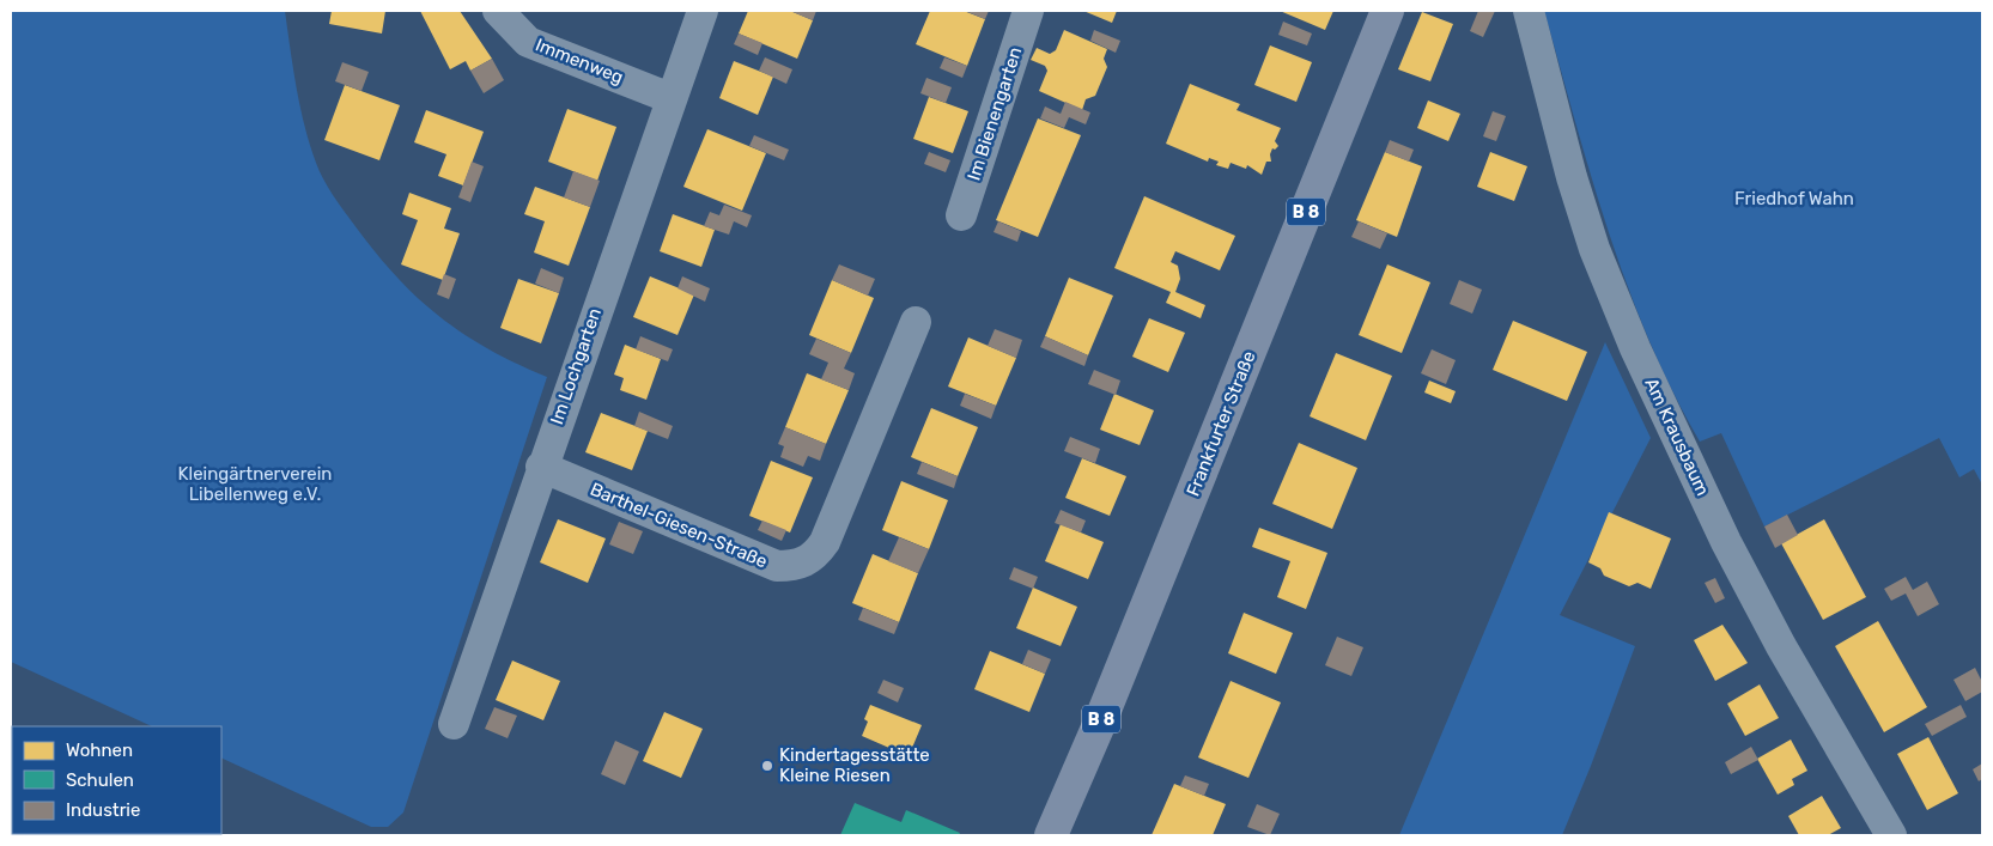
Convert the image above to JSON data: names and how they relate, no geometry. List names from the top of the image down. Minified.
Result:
{"streets":{"main road":["B 8","Frankfurter Straße"],"street":["Immenweg","Im Bienengarten","Im Lochgarten","Am Krausbaum","Barthel-Giesen-Straße"]},"crossings":[["Immenweg","Im Lochgarten"],["Im Lochgarten","Barthel-Giesen-Straße"]],"parks":["Friedhof Wahn","Kleingärtnerverein Libellenweg e.V."],"places":["Kindertagesstätte Kleine Riesen"],"legend":["Wohnen","Schulen","Industrie"]}
